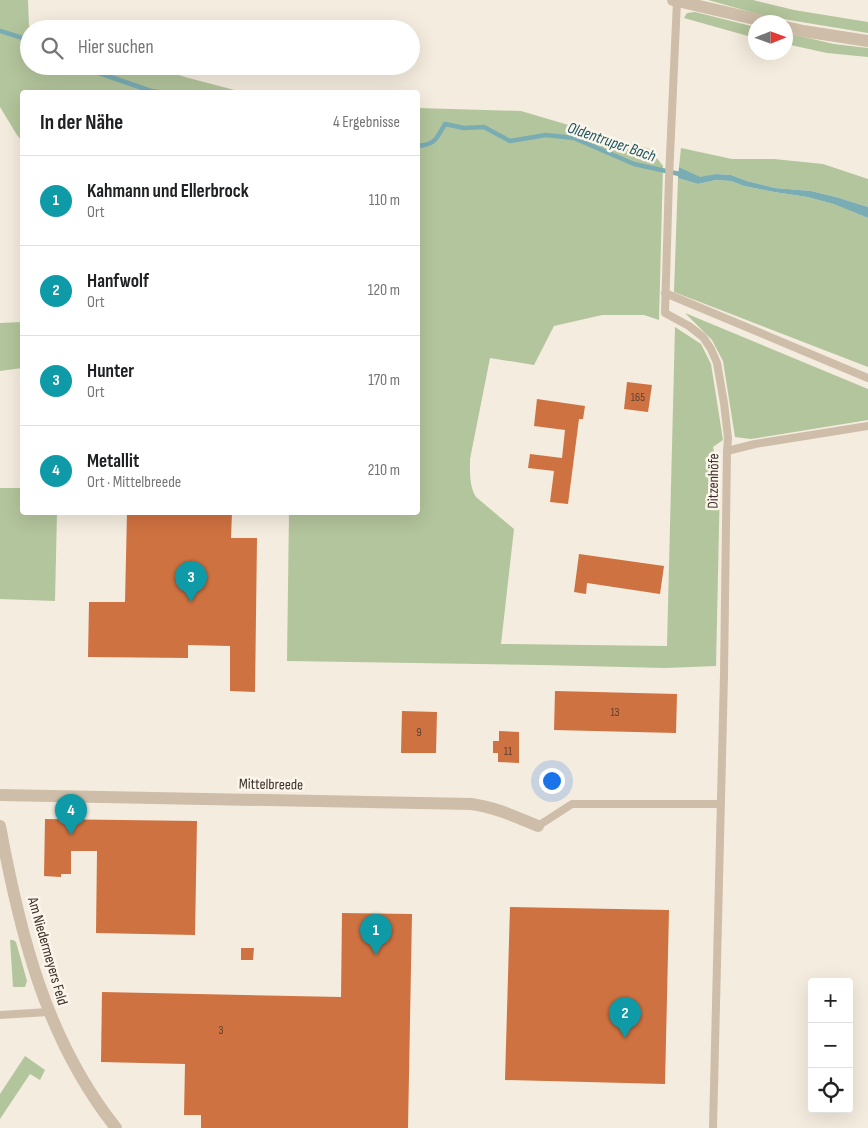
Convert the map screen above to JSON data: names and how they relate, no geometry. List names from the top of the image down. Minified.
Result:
{"streets":{"street":["Mittelbreede","Am Niedermeyers Feld"],"lane":["Ditzenhöfe"]},"water":["Oldentruper Bach"],"house_numbers":["165","13","9","11","3"],"north":"right","page":{"search":"Hier suchen","heading":["In der Nähe","4 Ergebnisse"],"list":[{"mark":"1","name":"Kahmann und Ellerbrock","note":"Ort","value":"110 m"},{"mark":"2","name":"Hanfwolf","note":"Ort","value":"120 m"},{"mark":"3","name":"Hunter","note":"Ort","value":"170 m"},{"mark":"4","name":"Metallit","note":"Ort · Mittelbreede","value":"210 m"}],"pins":["3","4","1","2"],"map_buttons":["+","−"]}}
